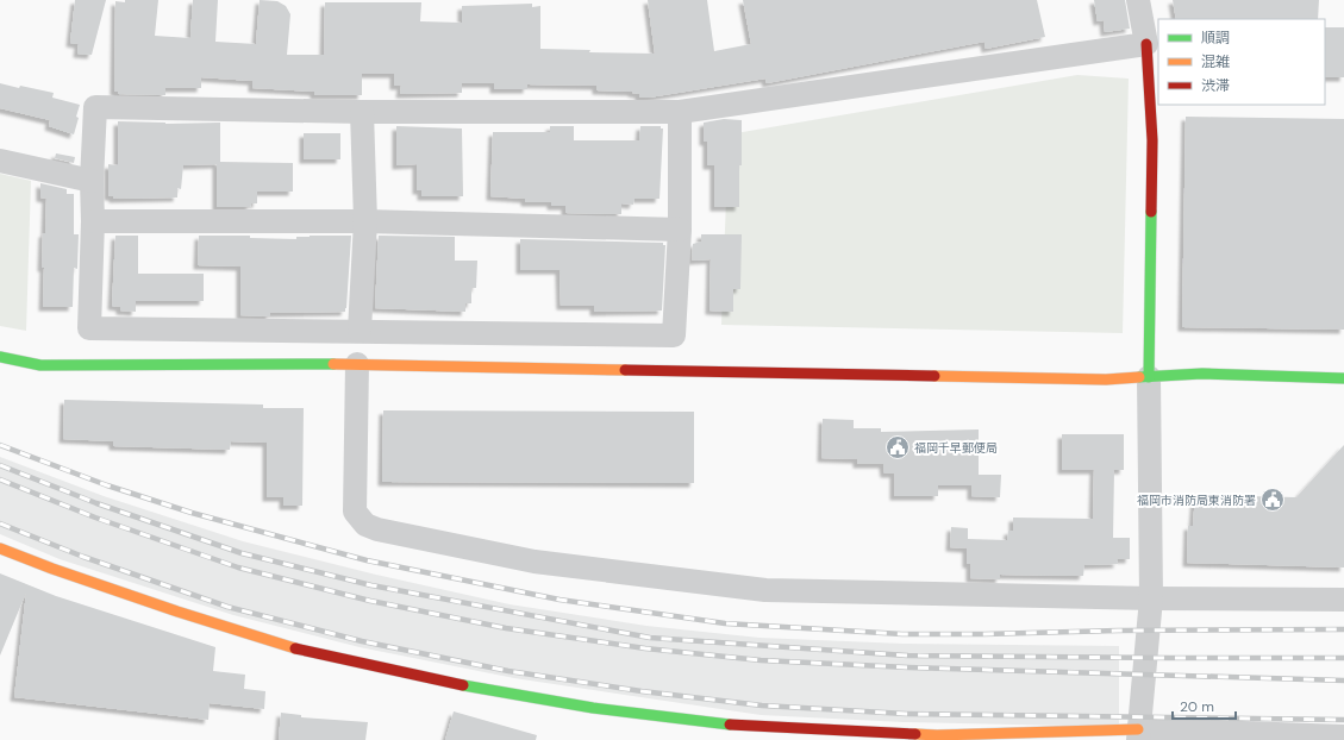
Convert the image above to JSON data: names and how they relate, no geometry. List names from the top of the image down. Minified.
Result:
{"places":{"public building":["福岡千早郵便局","福岡市消防局東消防署"]},"legend":["順調","混雑","渋滞"],"scale_bar":"20 m"}
